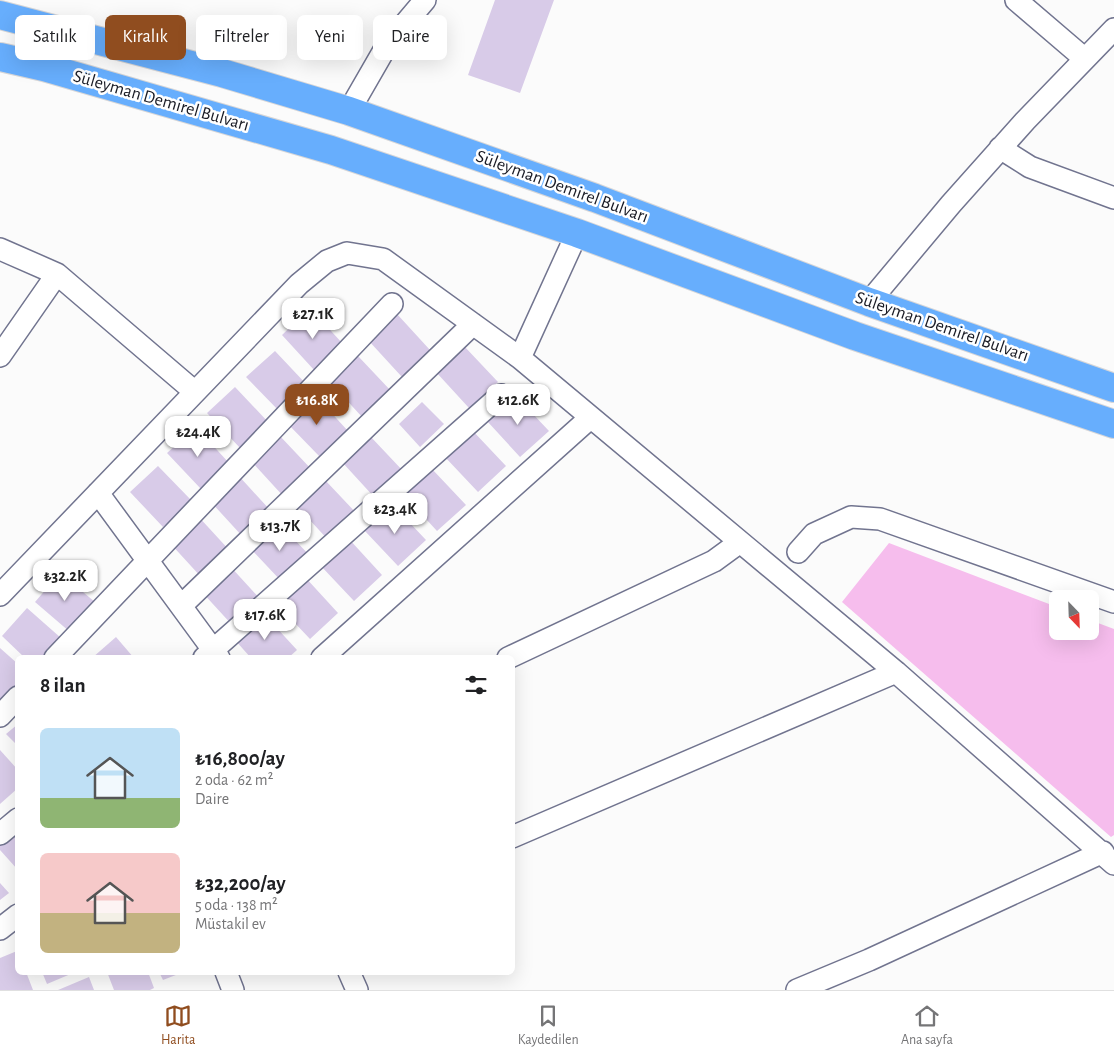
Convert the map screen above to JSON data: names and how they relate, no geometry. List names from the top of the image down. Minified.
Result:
{"streets":{"highway":["Süleyman Demirel Bulvarı"]},"north":"bottom right","page":{"chip":["Satılık","Kiralık","Filtreler","Yeni","Daire"],"price":["₺27.1K","₺16.8K","₺12.6K","₺24.4K","₺23.4K","₺13.7K","₺32.2K","₺17.6K"],"heading":"8 ilan","list":[{"name":"₺16,800/ay","note":"2 oda · 62 m² · Daire"},{"name":"₺32,200/ay","note":"5 oda · 138 m² · Müstakil ev"}],"tabs":["Harita","Kaydedilen","Ana sayfa"]}}
